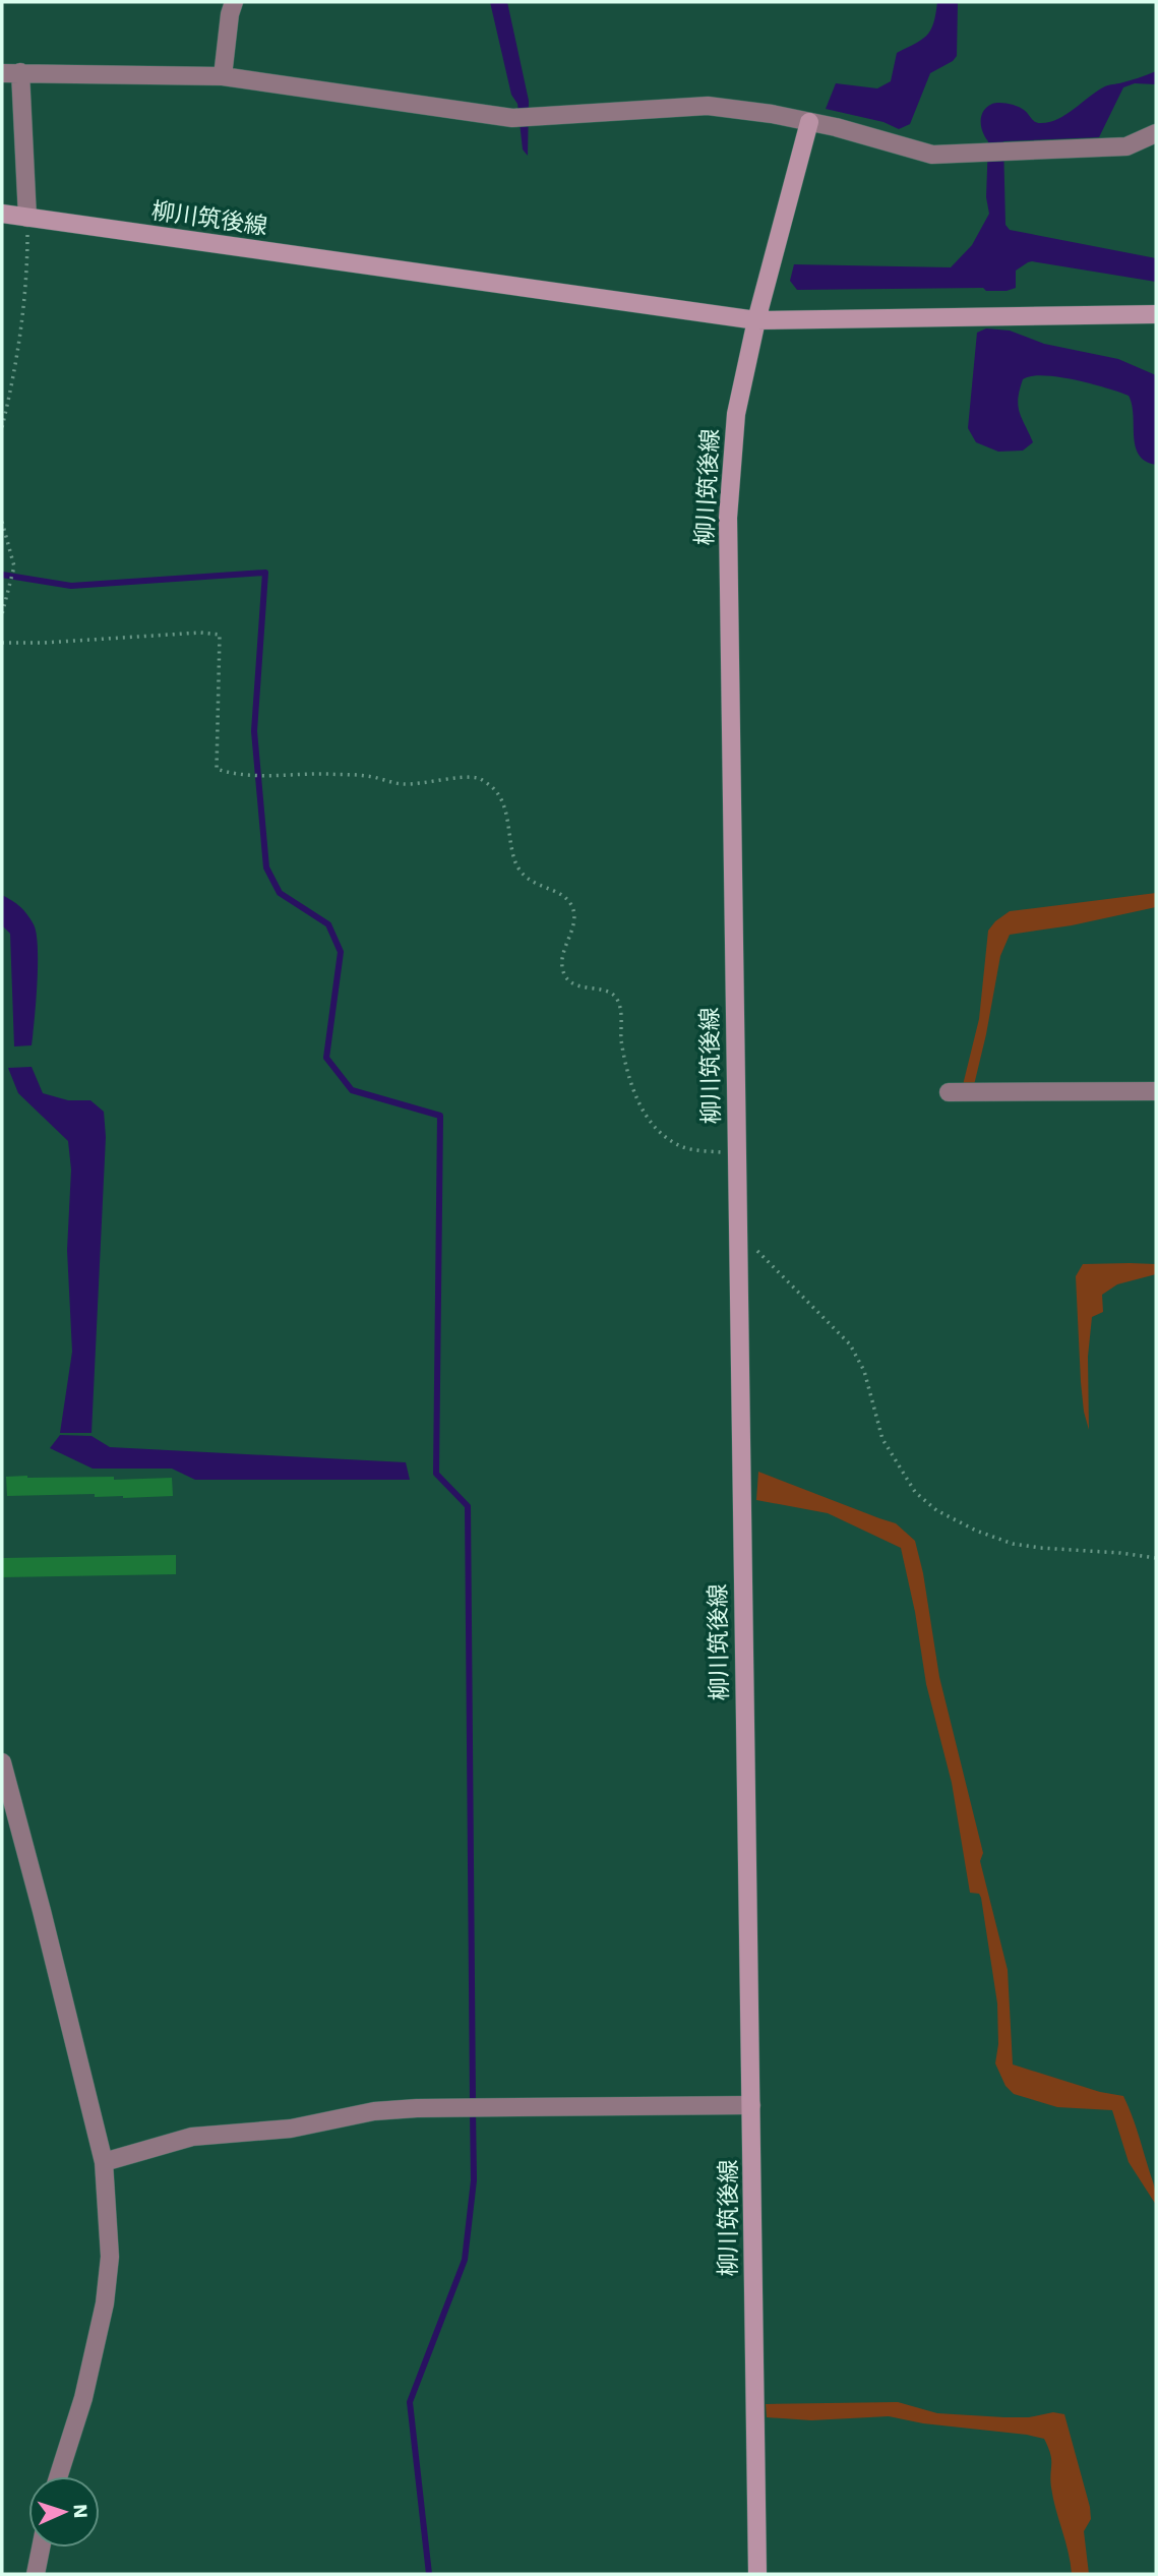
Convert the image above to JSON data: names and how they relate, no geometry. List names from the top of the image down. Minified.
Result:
{"streets":{"main road":["柳川筑後線"]},"north":"right"}
